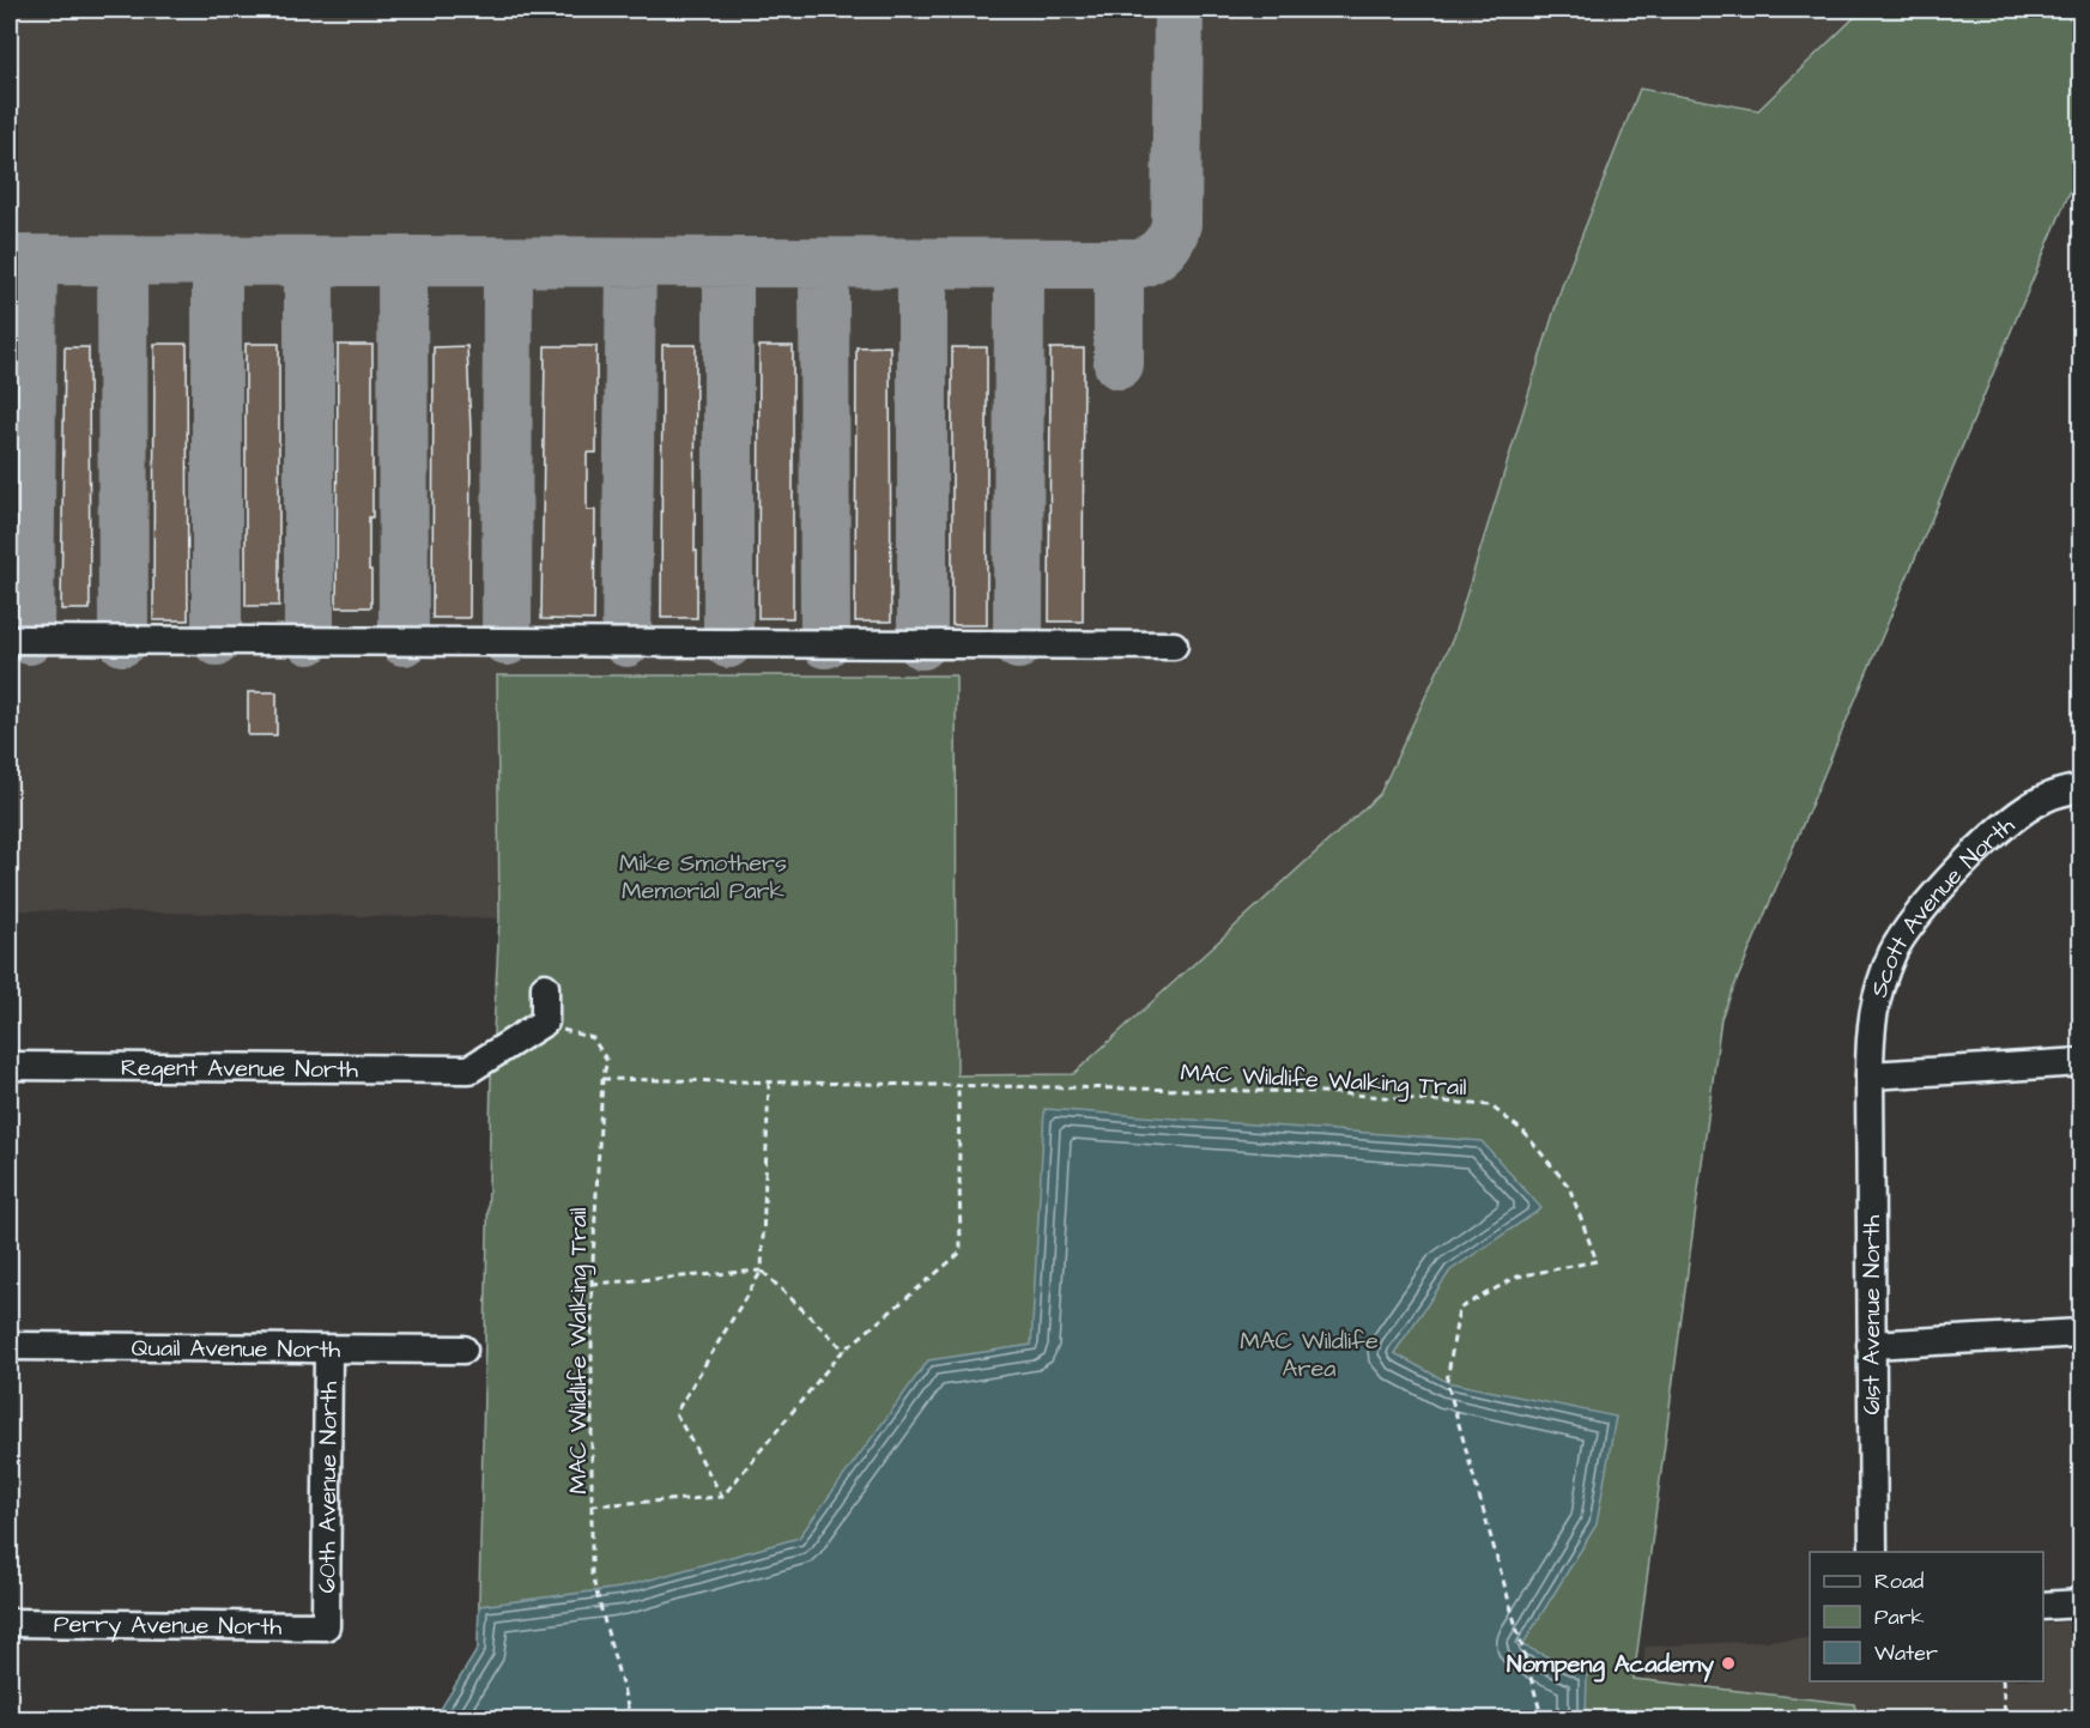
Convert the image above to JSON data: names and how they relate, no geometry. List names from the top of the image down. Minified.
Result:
{"streets":{"street":["Scott Avenue North","Regent Avenue North","61st Avenue North","Quail Avenue North","60th Avenue North","Perry Avenue North"],"path":["MAC Wildlife Walking Trail"]},"crossings":[["Scott Avenue North","61st Avenue North"],["Regent Avenue North","MAC Wildlife Walking Trail"],["Quail Avenue North","60th Avenue North"],["60th Avenue North","Perry Avenue North"]],"parks":["Mike Smothers Memorial Park","MAC Wildlife Area"],"places":["Nompeng Academy"],"legend":["Road","Park","Water"]}
